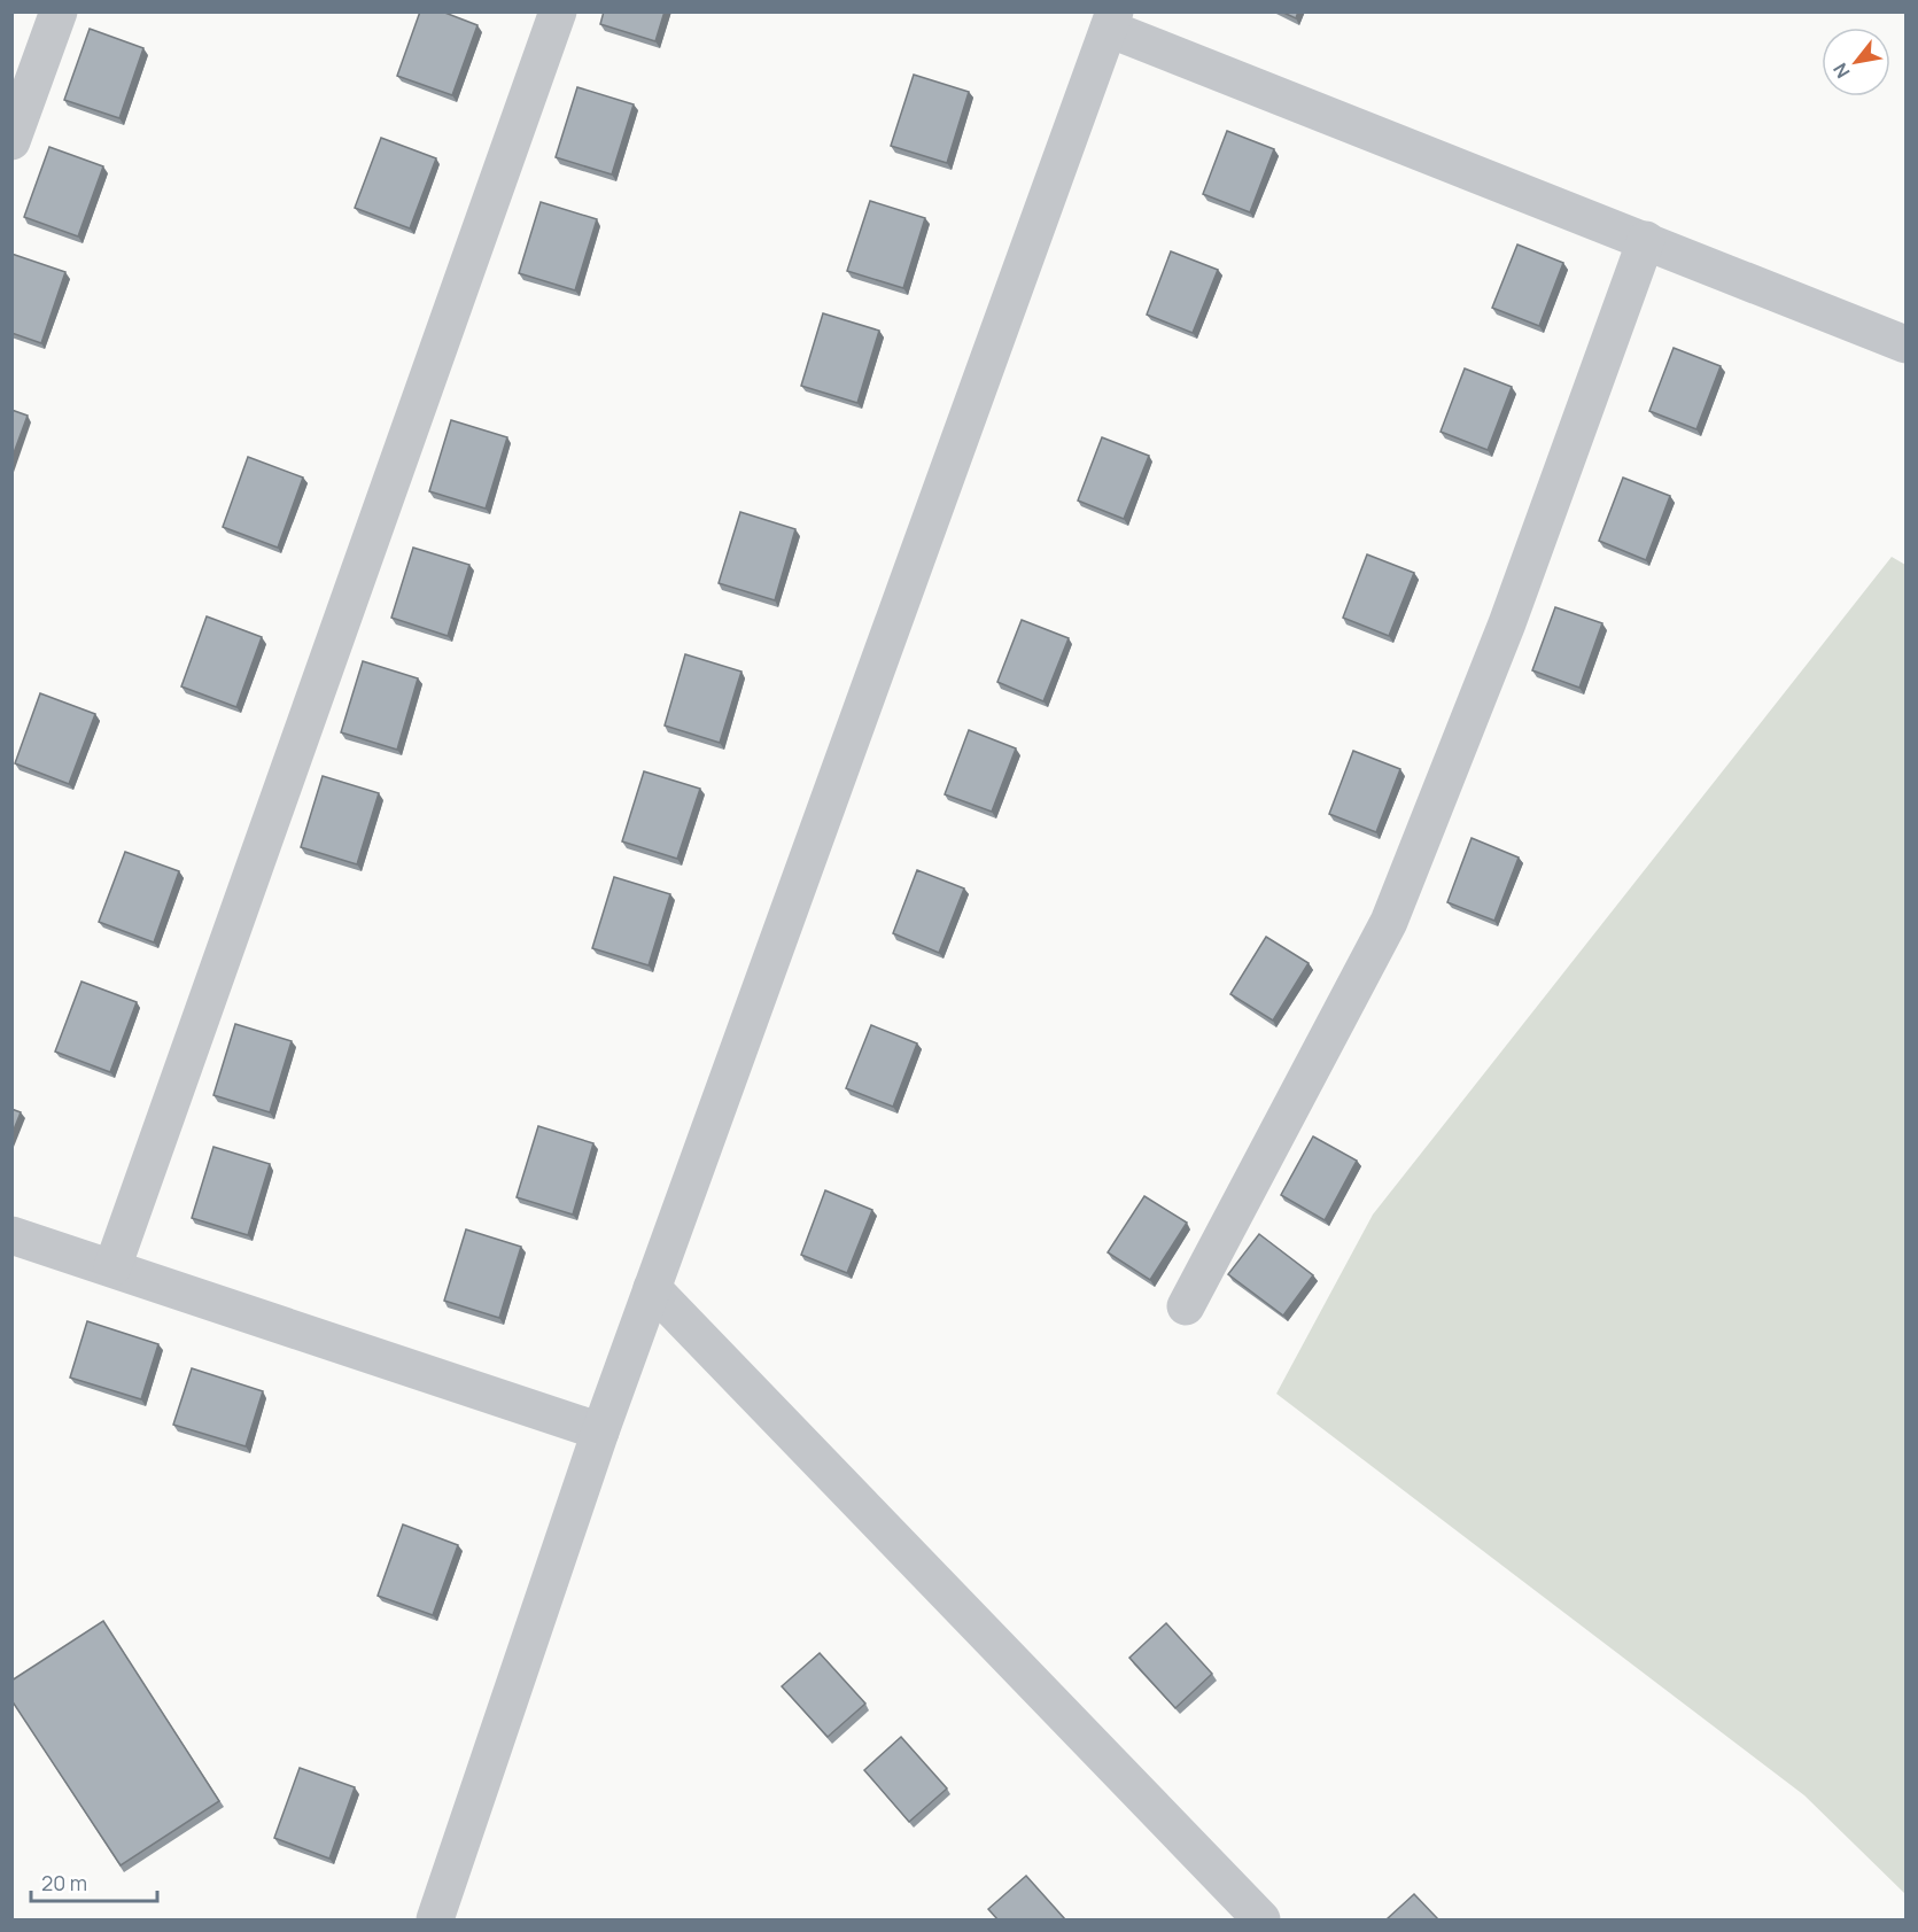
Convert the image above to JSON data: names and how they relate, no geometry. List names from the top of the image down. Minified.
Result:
{"scale_bar":"20 m","north":"bottom left"}
